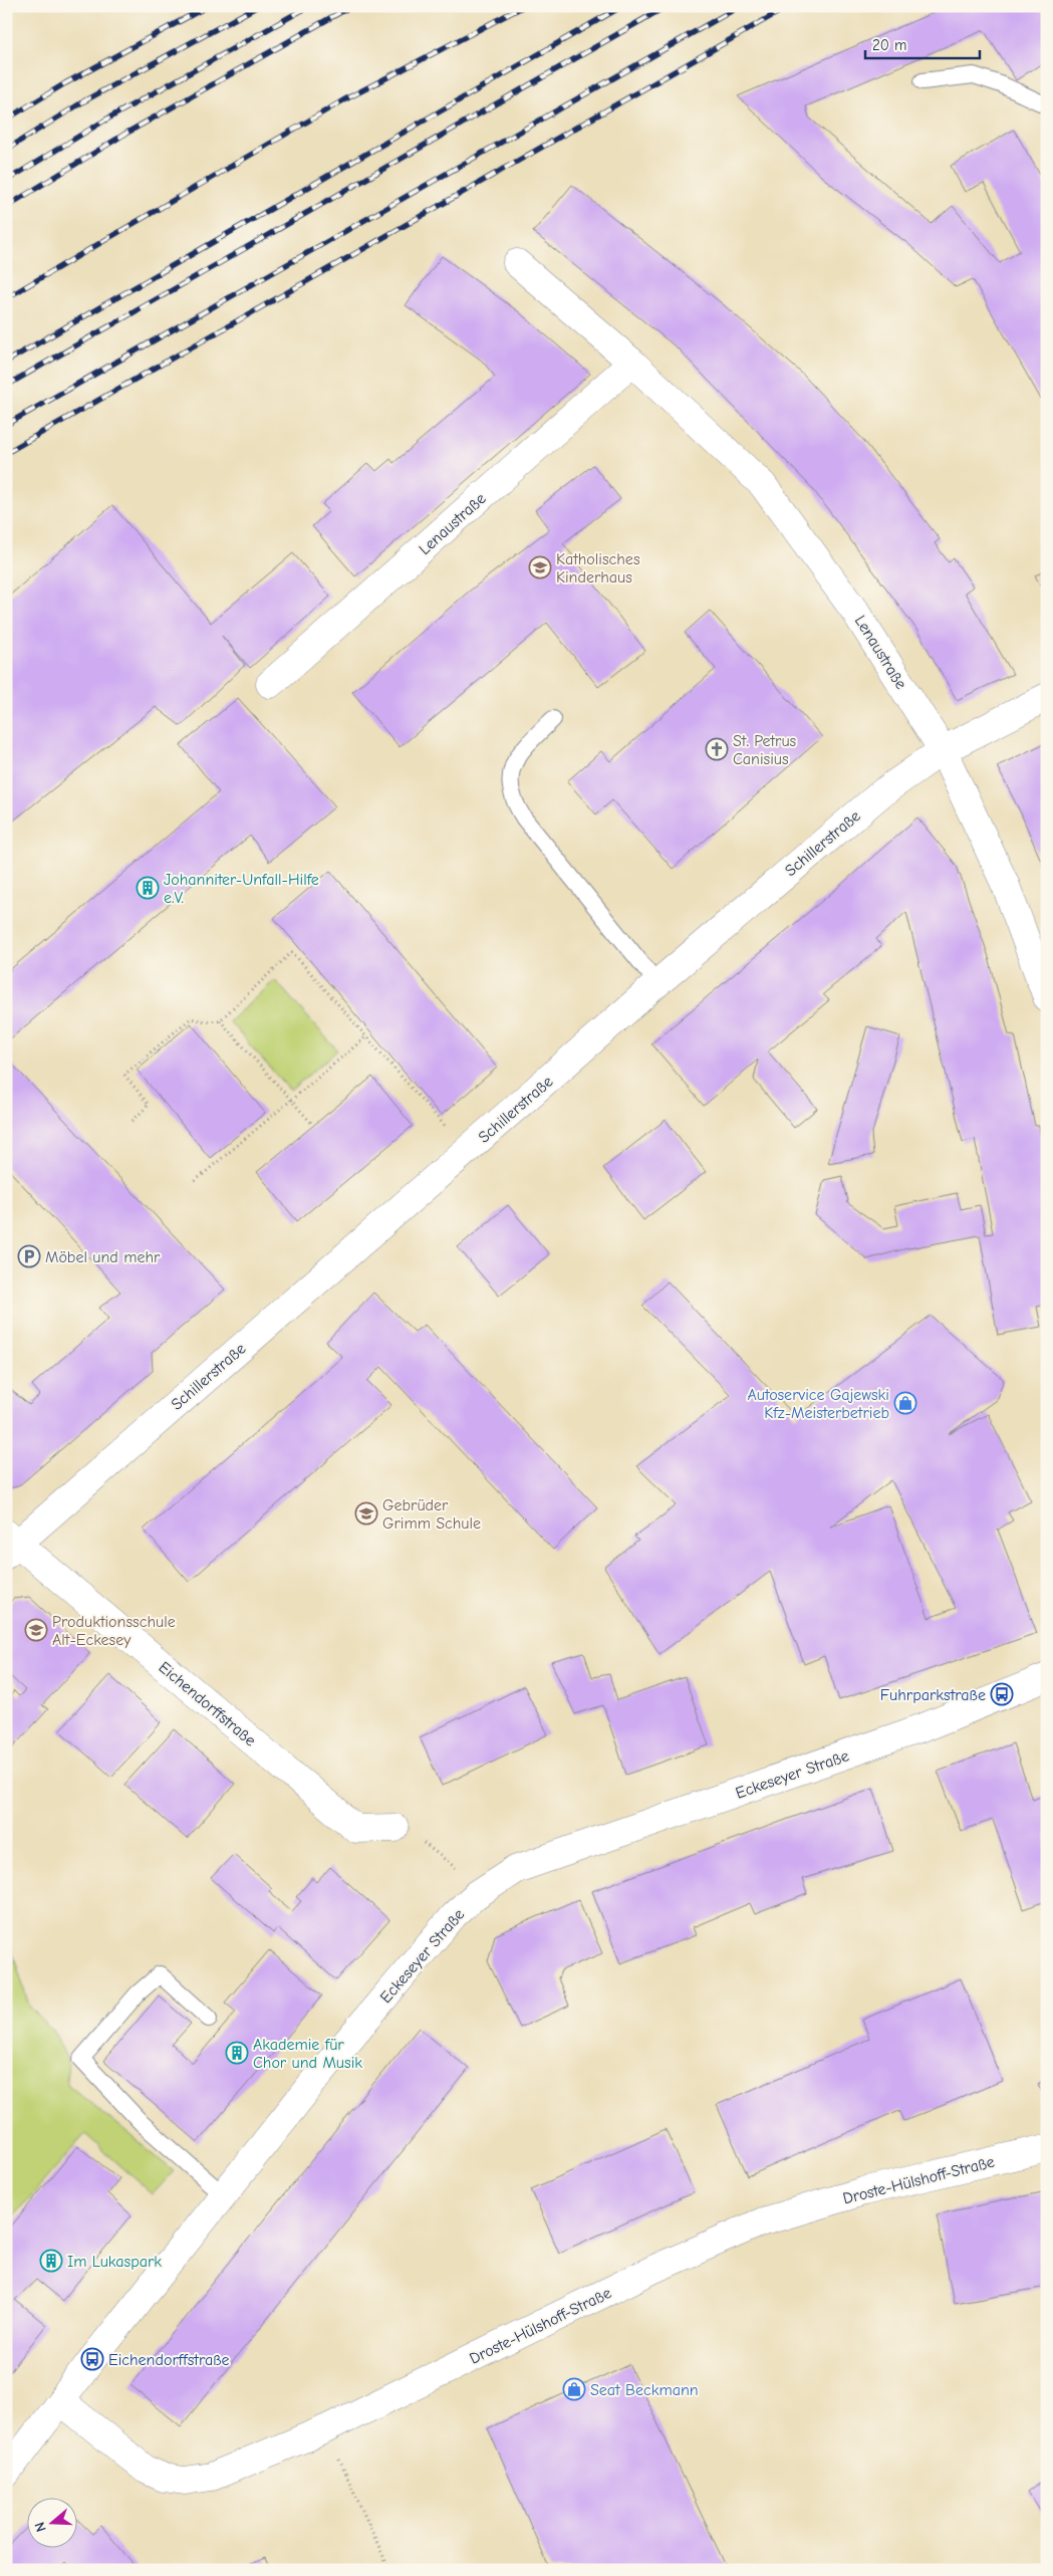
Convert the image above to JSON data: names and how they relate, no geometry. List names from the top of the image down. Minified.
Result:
{"streets":{"street":["Lenaustraße","Schillerstraße","Eichendorffstraße","Eckeseyer Straße","Droste-Hülshoff-Straße"]},"crossings":[["Lenaustraße","Schillerstraße"],["Schillerstraße","Eichendorffstraße"],["Eckeseyer Straße","Droste-Hülshoff-Straße"]],"places":{"school or university":["Katholisches Kinderhaus","Gebrüder Grimm Schule","Produktionsschule Alt-Eckesey"],"church":["St. Petrus Canisius"],"building":["Johanniter-Unfall-Hilfe e.V.","Akademie für Chor und Musik","Im Lukaspark"],"parking":["Möbel und mehr"],"shop":["Autoservice Gajewski Kfz-Meisterbetrieb","Seat Beckmann"],"bus stop":["Fuhrparkstraße","Eichendorffstraße"]},"scale_bar":"20 m","north":"left"}
